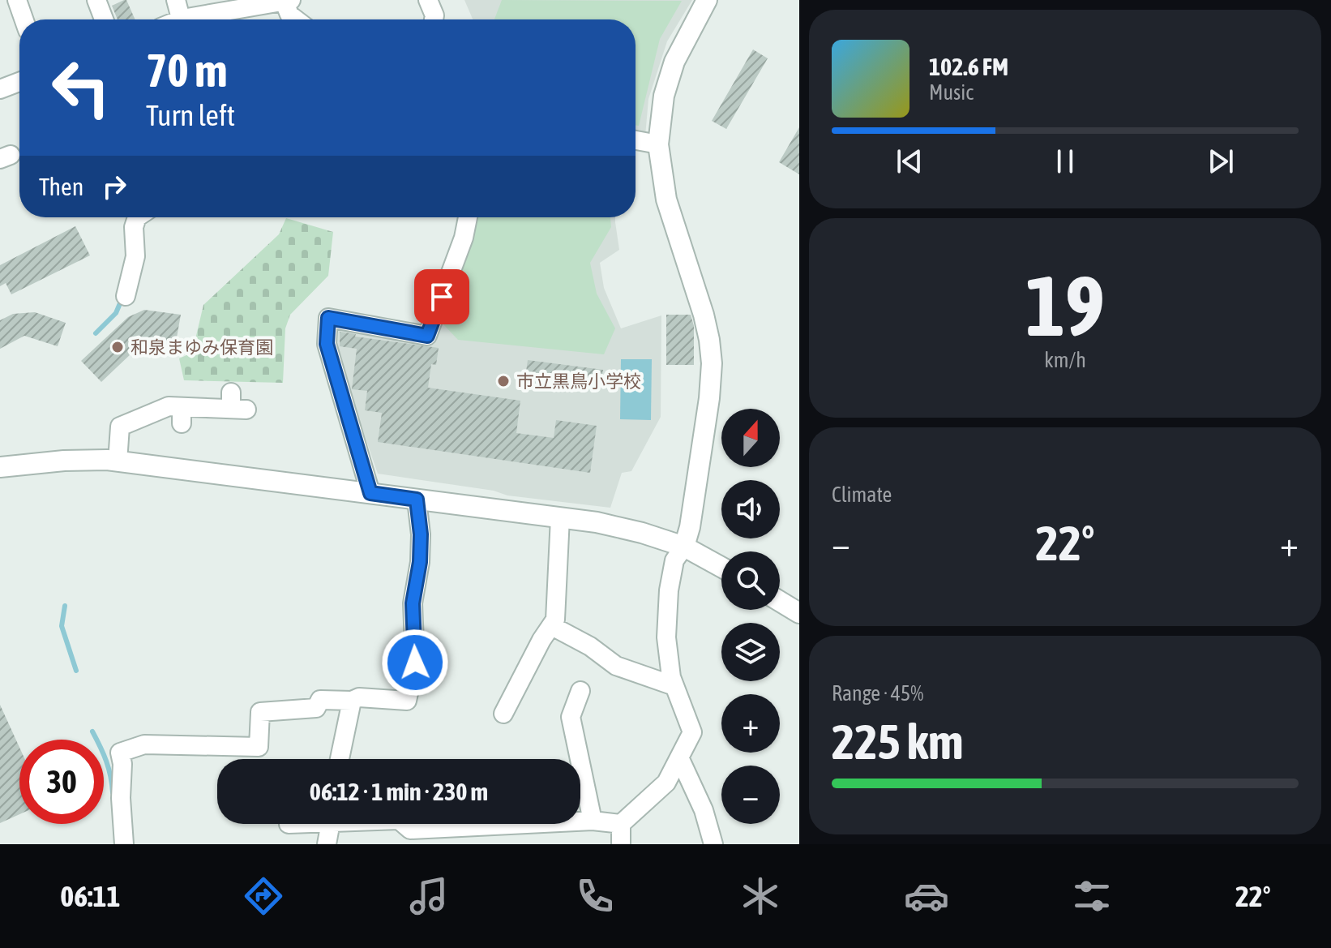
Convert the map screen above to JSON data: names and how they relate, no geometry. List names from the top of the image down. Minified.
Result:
{"places":["和泉まゆみ保育園","市立黒鳥小学校"],"north":"top","page":{"turn":["70 m","Turn left"],"song":["102.6 FM","Music"],"then":"Then","tile":[["19","km/h"],"Climate",["Range · 45%","225 km"]],"map_buttons":["+","−"],"heat":["−","22°","+"],"limit":"30","trip":"06:12 · 1 min · 230 m","tabs":["06:11","22°"]}}
